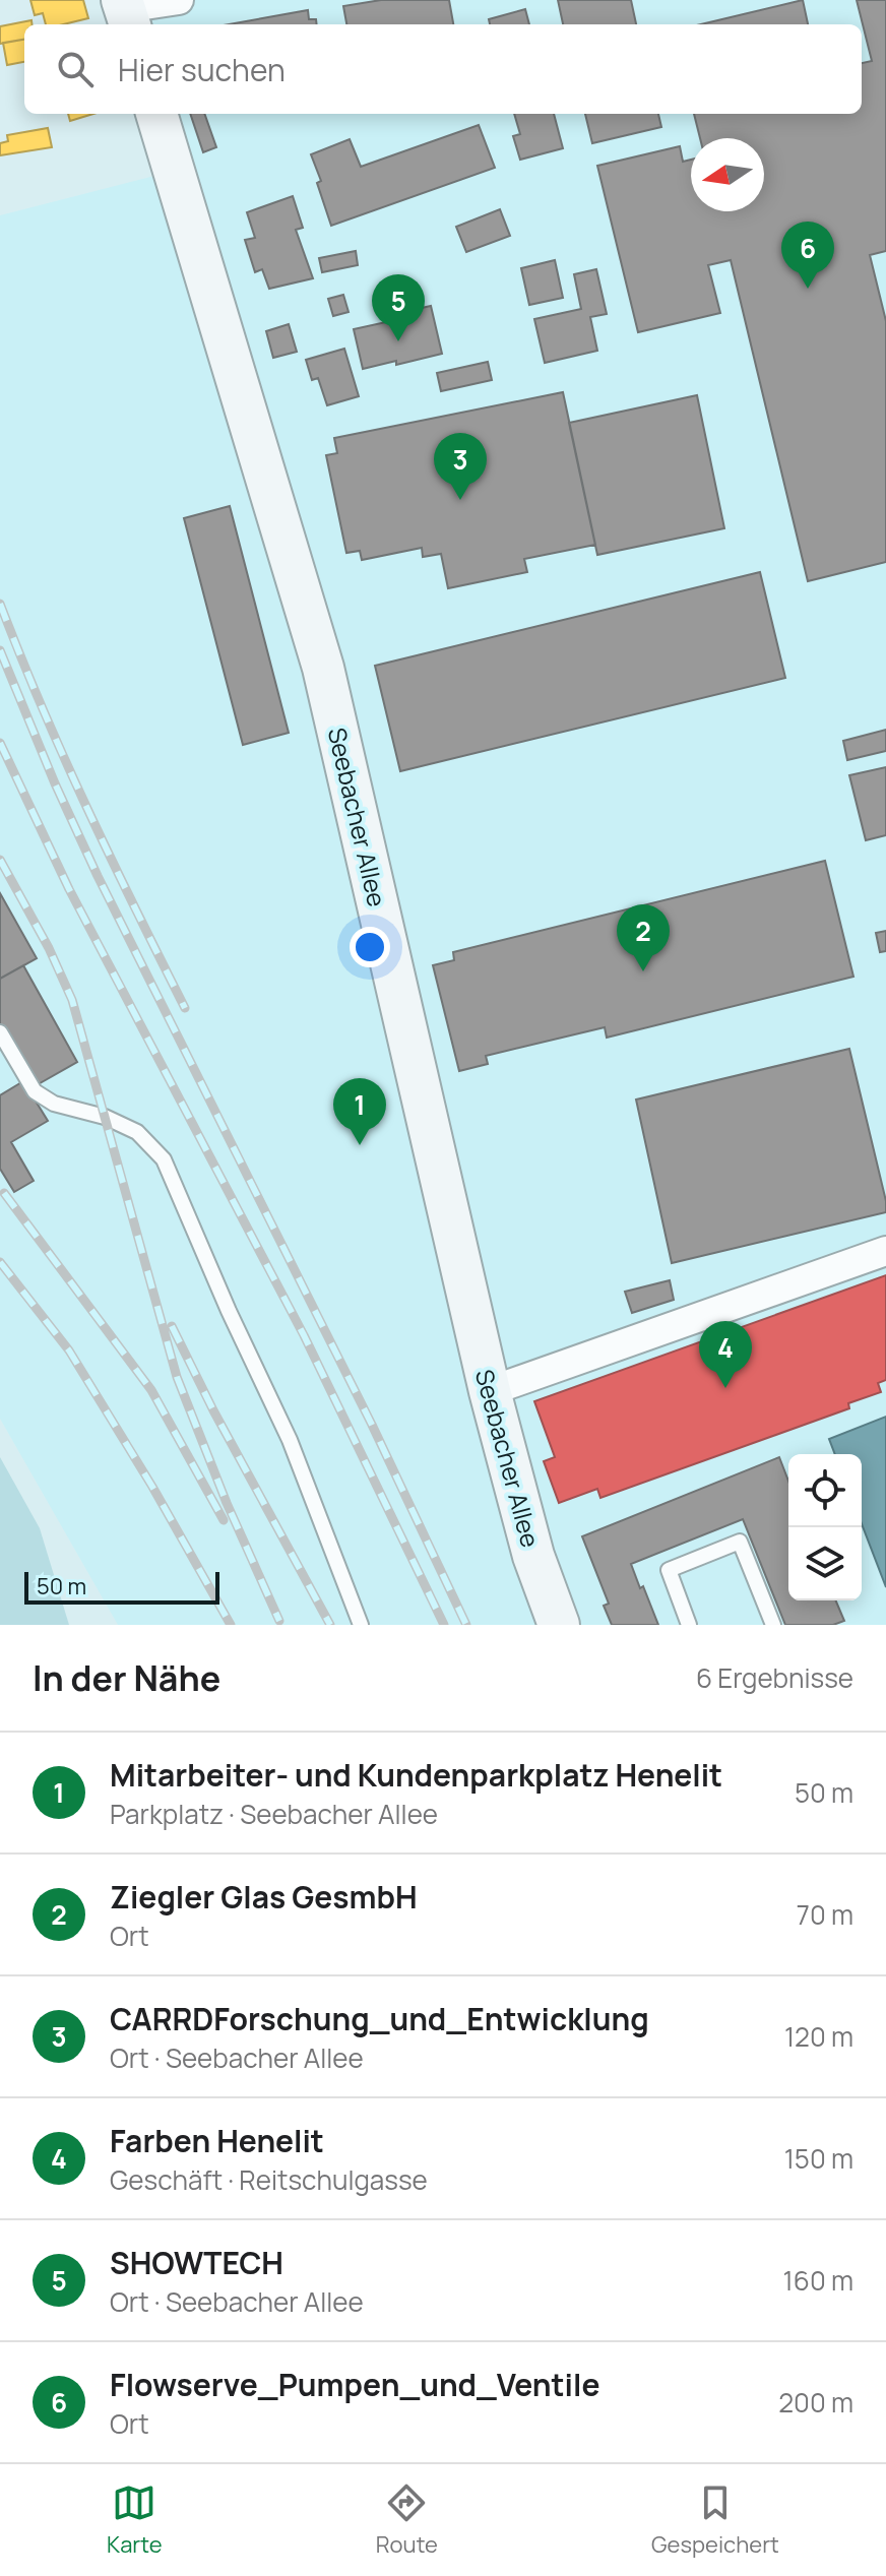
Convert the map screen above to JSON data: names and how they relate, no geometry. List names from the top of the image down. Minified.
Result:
{"streets":{"street":["Seebacher Allee"]},"scale_bar":"50 m","north":"left","page":{"search":"Hier suchen","pins":["6","5","3","2","1","4"],"scale":"50 m","heading":["In der Nähe","6 Ergebnisse"],"list":[{"mark":"1","name":"Mitarbeiter- und Kundenparkplatz Henelit","note":"Parkplatz · Seebacher Allee","value":"50 m"},{"mark":"2","name":"Ziegler Glas GesmbH","note":"Ort","value":"70 m"},{"mark":"3","name":"CARRDForschung_und_Entwicklung","note":"Ort · Seebacher Allee","value":"120 m"},{"mark":"4","name":"Farben Henelit","note":"Geschäft · Reitschulgasse","value":"150 m"},{"mark":"5","name":"SHOWTECH","note":"Ort · Seebacher Allee","value":"160 m"},{"mark":"6","name":"Flowserve_Pumpen_und_Ventile","note":"Ort","value":"200 m"}],"nav":["Karte","Route","Gespeichert"]}}
